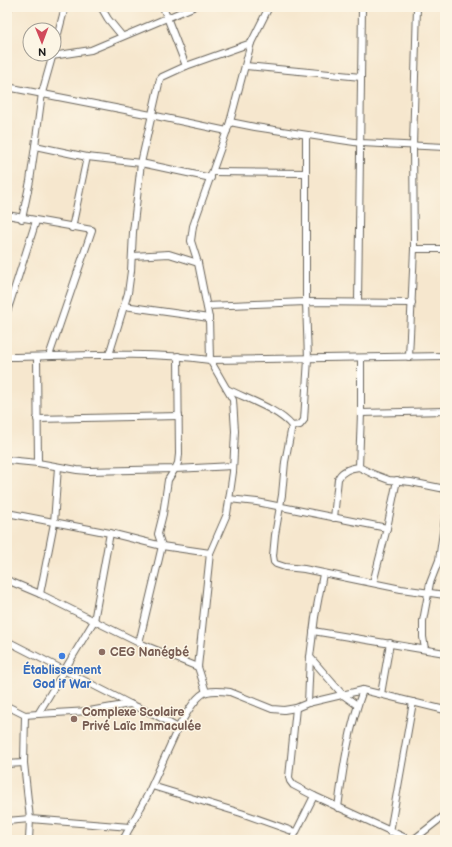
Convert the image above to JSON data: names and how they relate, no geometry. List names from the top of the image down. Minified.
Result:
{"places":["CEG Nanégbé","Établissement God if War","Complexe Scolaire Privé Laïc Immaculée"],"north":"bottom"}
